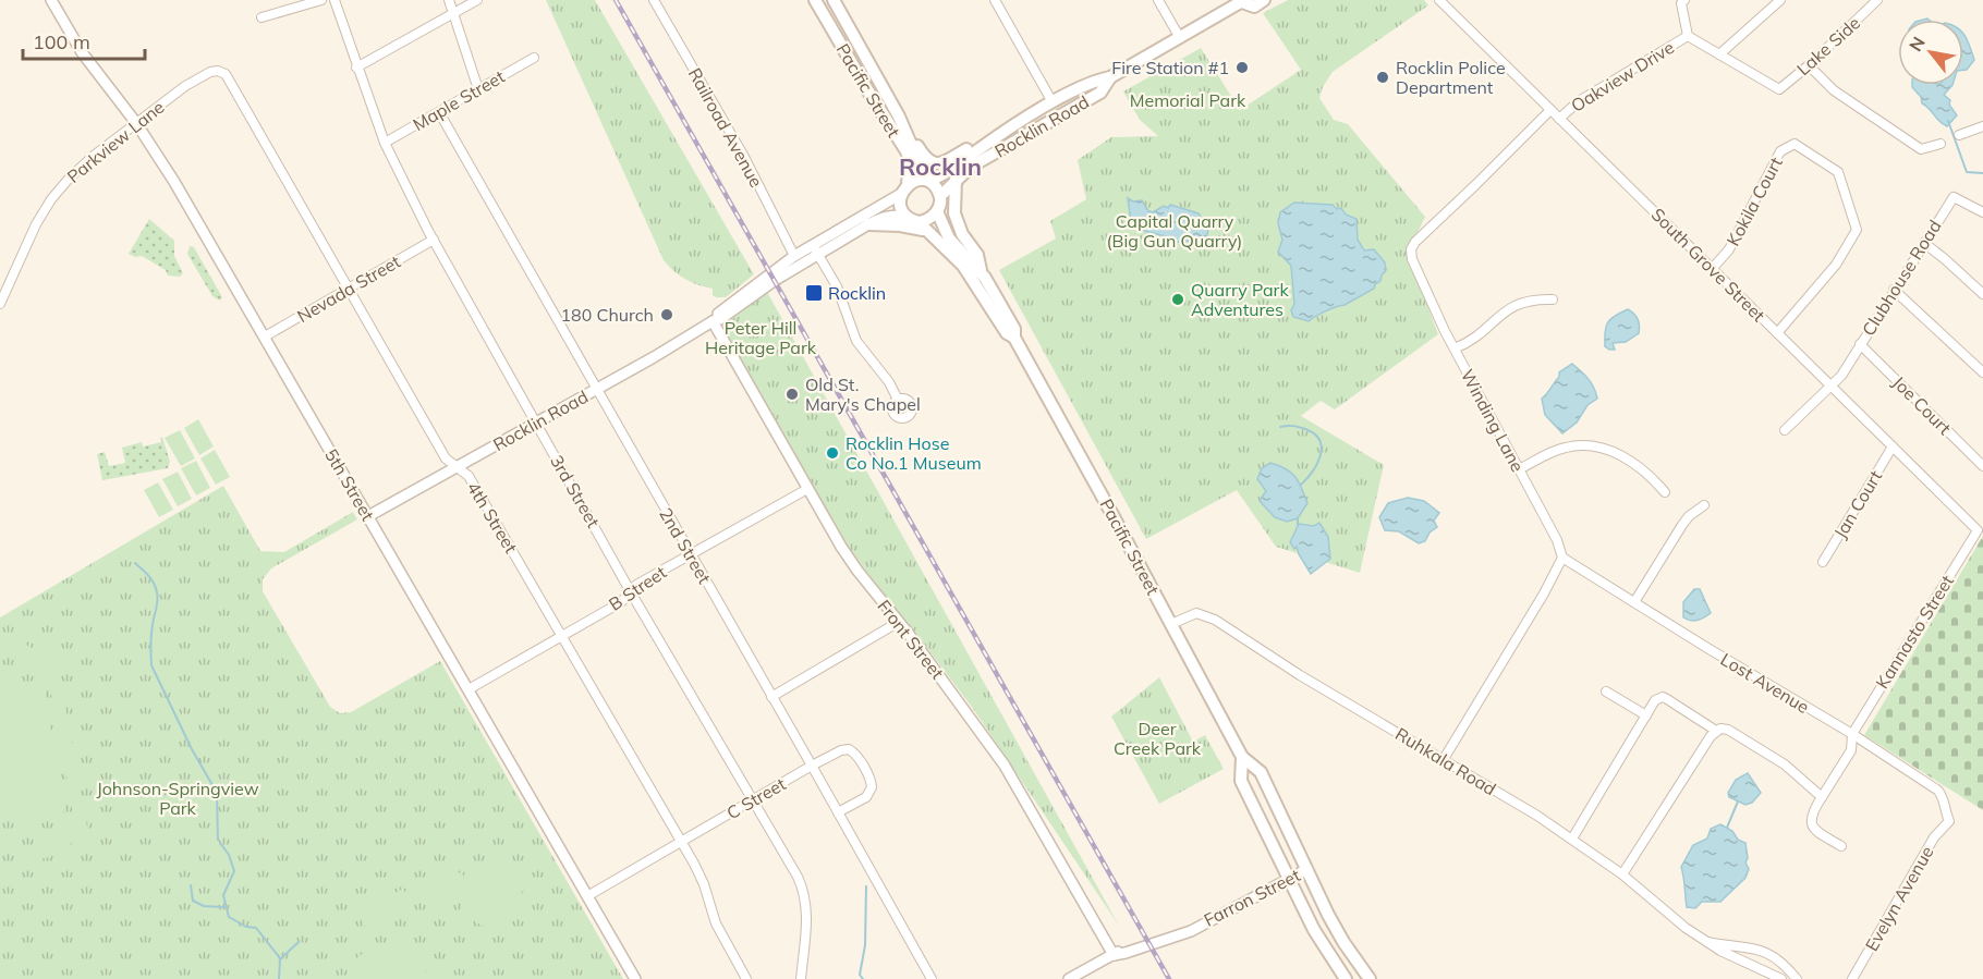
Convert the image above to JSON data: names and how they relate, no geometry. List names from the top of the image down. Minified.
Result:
{"streets":{"main road":["Pacific Street","Rocklin Road"],"street":["Lake Side","Oakview Drive","Maple Street","Railroad Avenue","Parkview Lane","Kokila Court","South Grove Street","Clubhouse Road","Nevada Street","Joe Court","Winding Lane","5th Street","3rd Street","Jan Court","4th Street","2nd Street","B Street","Kannasto Street","Front Street","Lost Avenue","Ruhkala Road","C Street","Farron Street","Evelyn Avenue"]},"crossings":[["Lake Side","Oakview Drive"],["Oakview Drive","South Grove Street"],["Pacific Street","Rocklin Road"],["Pacific Street","Ruhkala Road"],["Pacific Street","Farron Street"],["Maple Street","3rd Street"],["Maple Street","2nd Street"],["Rocklin Road","Railroad Avenue"],["Rocklin Road","5th Street"],["Rocklin Road","3rd Street"],["Rocklin Road","4th Street"],["Rocklin Road","2nd Street"],["Rocklin Road","Front Street"],["Parkview Lane","5th Street"],["Parkview Lane","4th Street"],["Kokila Court","South Grove Street"],["South Grove Street","Clubhouse Road"],["South Grove Street","Winding Lane"],["South Grove Street","Jan Court"],["South Grove Street","Kannasto Street"],["Clubhouse Road","Joe Court"],["Nevada Street","5th Street"],["Nevada Street","3rd Street"],["Nevada Street","4th Street"],["Winding Lane","Lost Avenue"],["5th Street","B Street"],["5th Street","C Street"],["3rd Street","B Street"],["3rd Street","C Street"],["4th Street","B Street"],["4th Street","C Street"],["2nd Street","B Street"],["2nd Street","C Street"],["B Street","Front Street"],["Kannasto Street","Lost Avenue"],["Front Street","Farron Street"],["Lost Avenue","Evelyn Avenue"]],"districts":["Rocklin"],"parks":["Memorial Park","Capital Quarry (Big Gun Quarry)","Peter Hill Heritage Park","Deer Creek Park","Johnson-Springview Park"],"places":{"other":["Fire Station #1","Rocklin Police Department","Quarry Park Adventures","180 Church","Old St. Mary's Chapel","Rocklin Hose Co No.1 Museum"],"transit":["Rocklin"]},"scale_bar":"100 m","north":"top left"}
